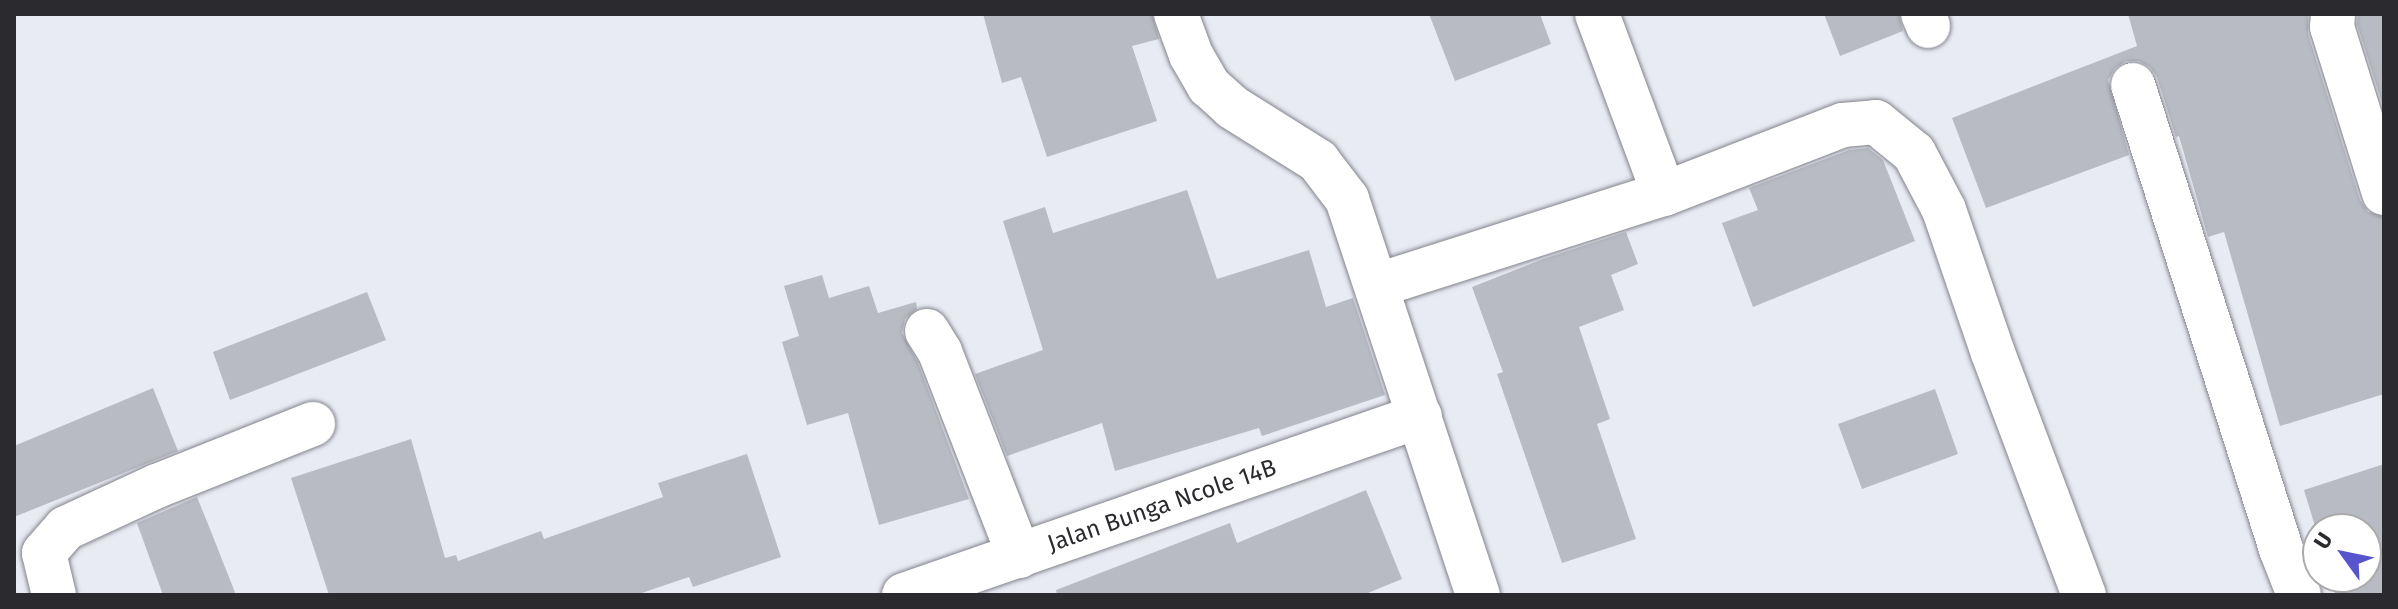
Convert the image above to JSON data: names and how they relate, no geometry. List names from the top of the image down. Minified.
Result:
{"streets":{"street":["Jalan Bunga Ncole 14B"]},"north":"top left"}
